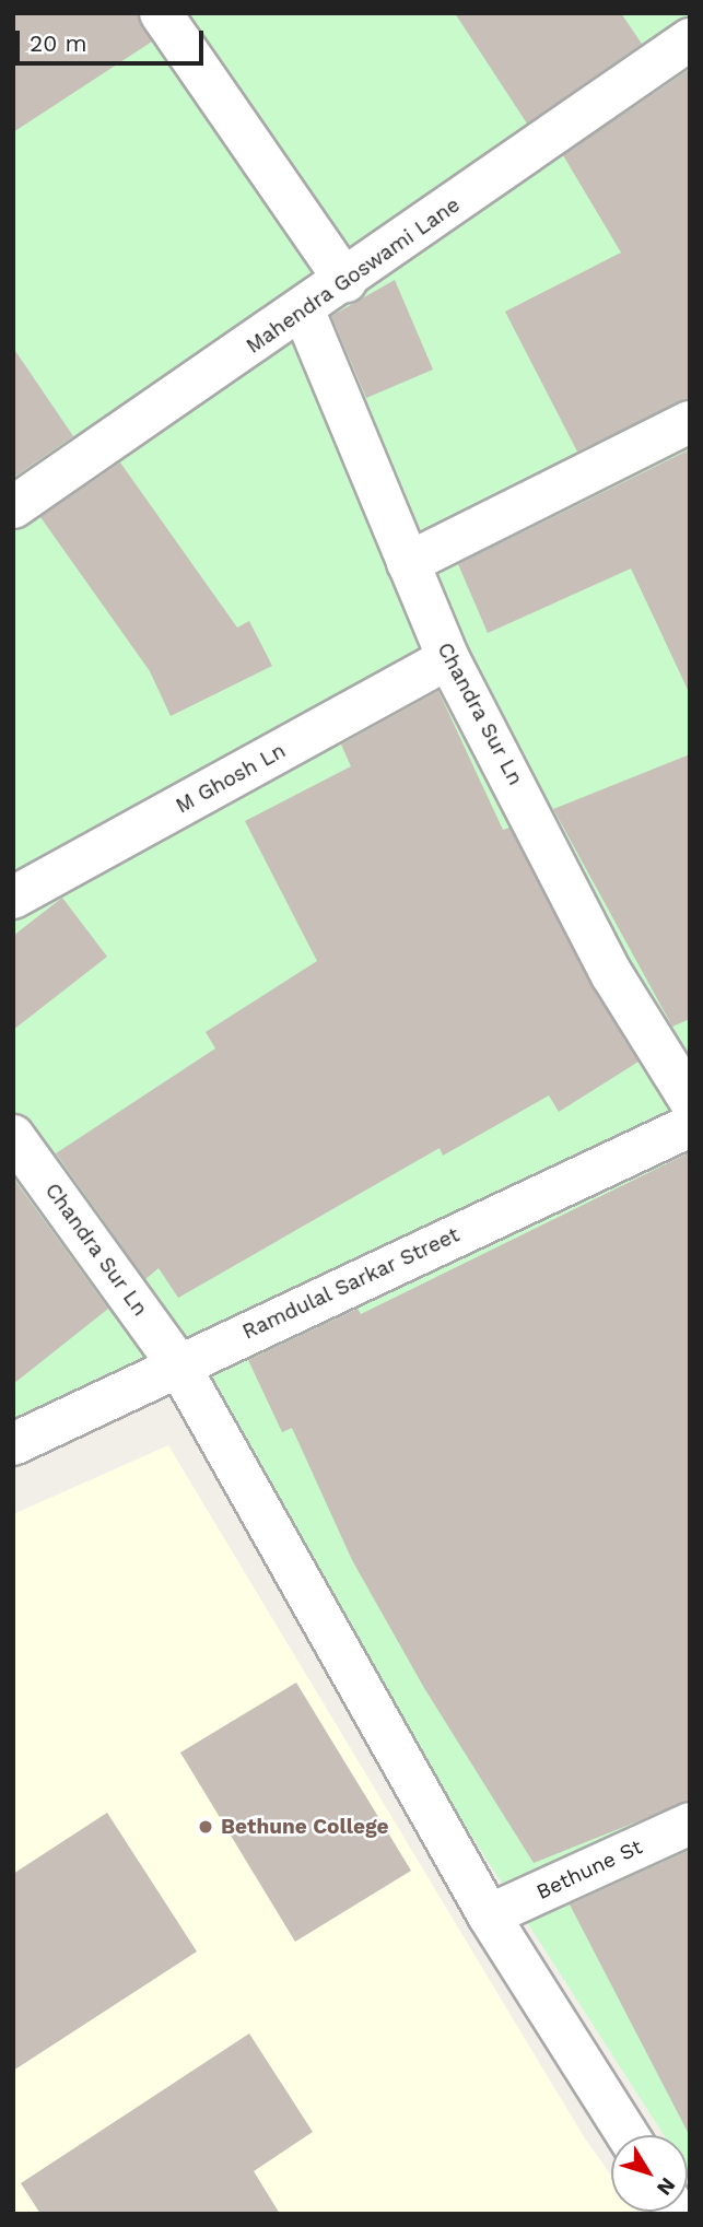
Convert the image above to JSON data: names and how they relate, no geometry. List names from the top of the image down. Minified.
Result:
{"streets":{"street":["Mahendra Goswami Lane","Chandra Sur Ln","M Ghosh Ln","Ramdulal Sarkar Street","Bethune St"]},"crossings":[["Mahendra Goswami Lane","Chandra Sur Ln"],["Chandra Sur Ln","M Ghosh Ln"],["Chandra Sur Ln","Ramdulal Sarkar Street"],["Chandra Sur Ln","Bethune St"]],"places":["Bethune College"],"scale_bar":"20 m","north":"bottom right"}
